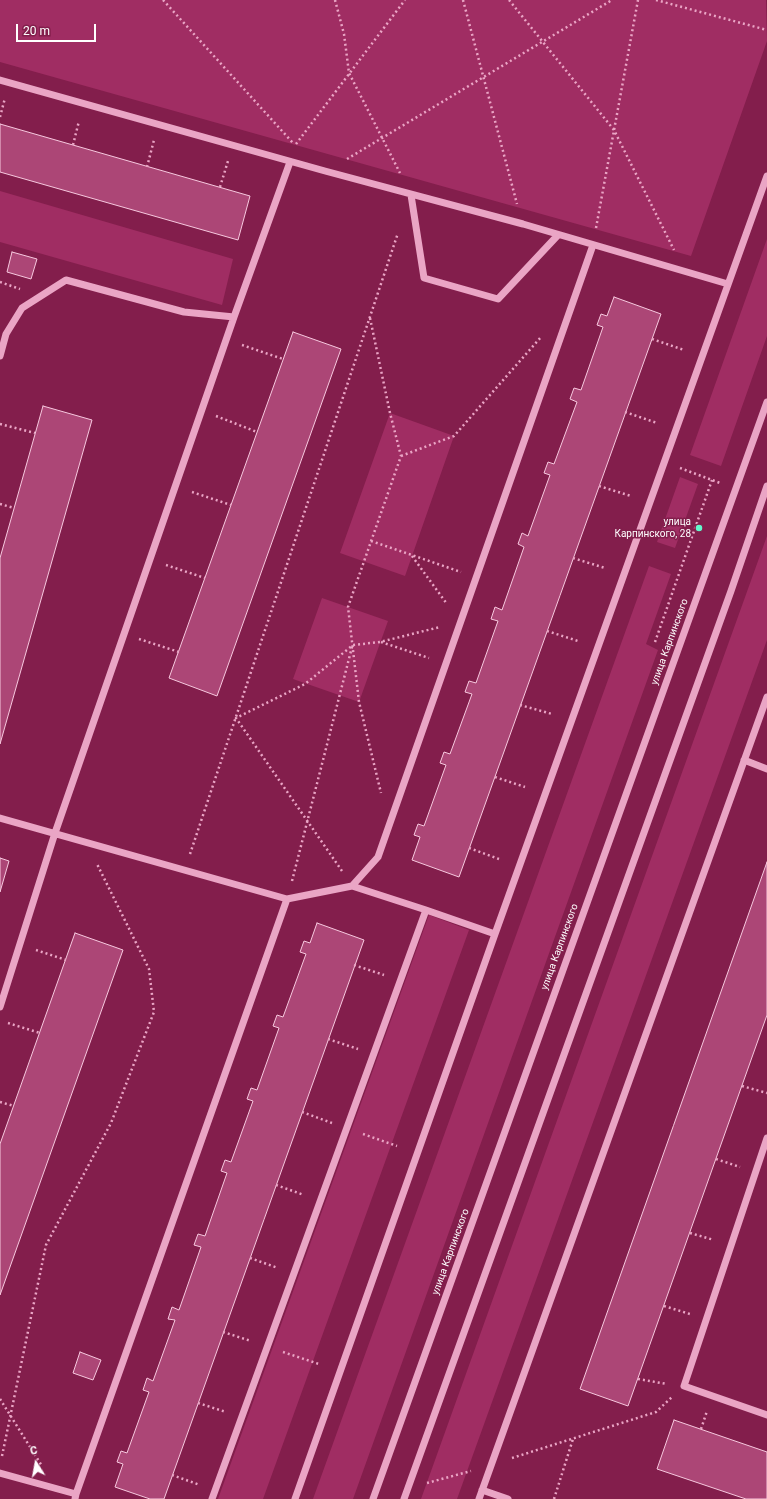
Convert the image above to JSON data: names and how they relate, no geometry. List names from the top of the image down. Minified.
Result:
{"streets":{"street":["улица Карпинского"]},"places":["улица Карпинского, 28"],"scale_bar":"20 m","north":"top"}
